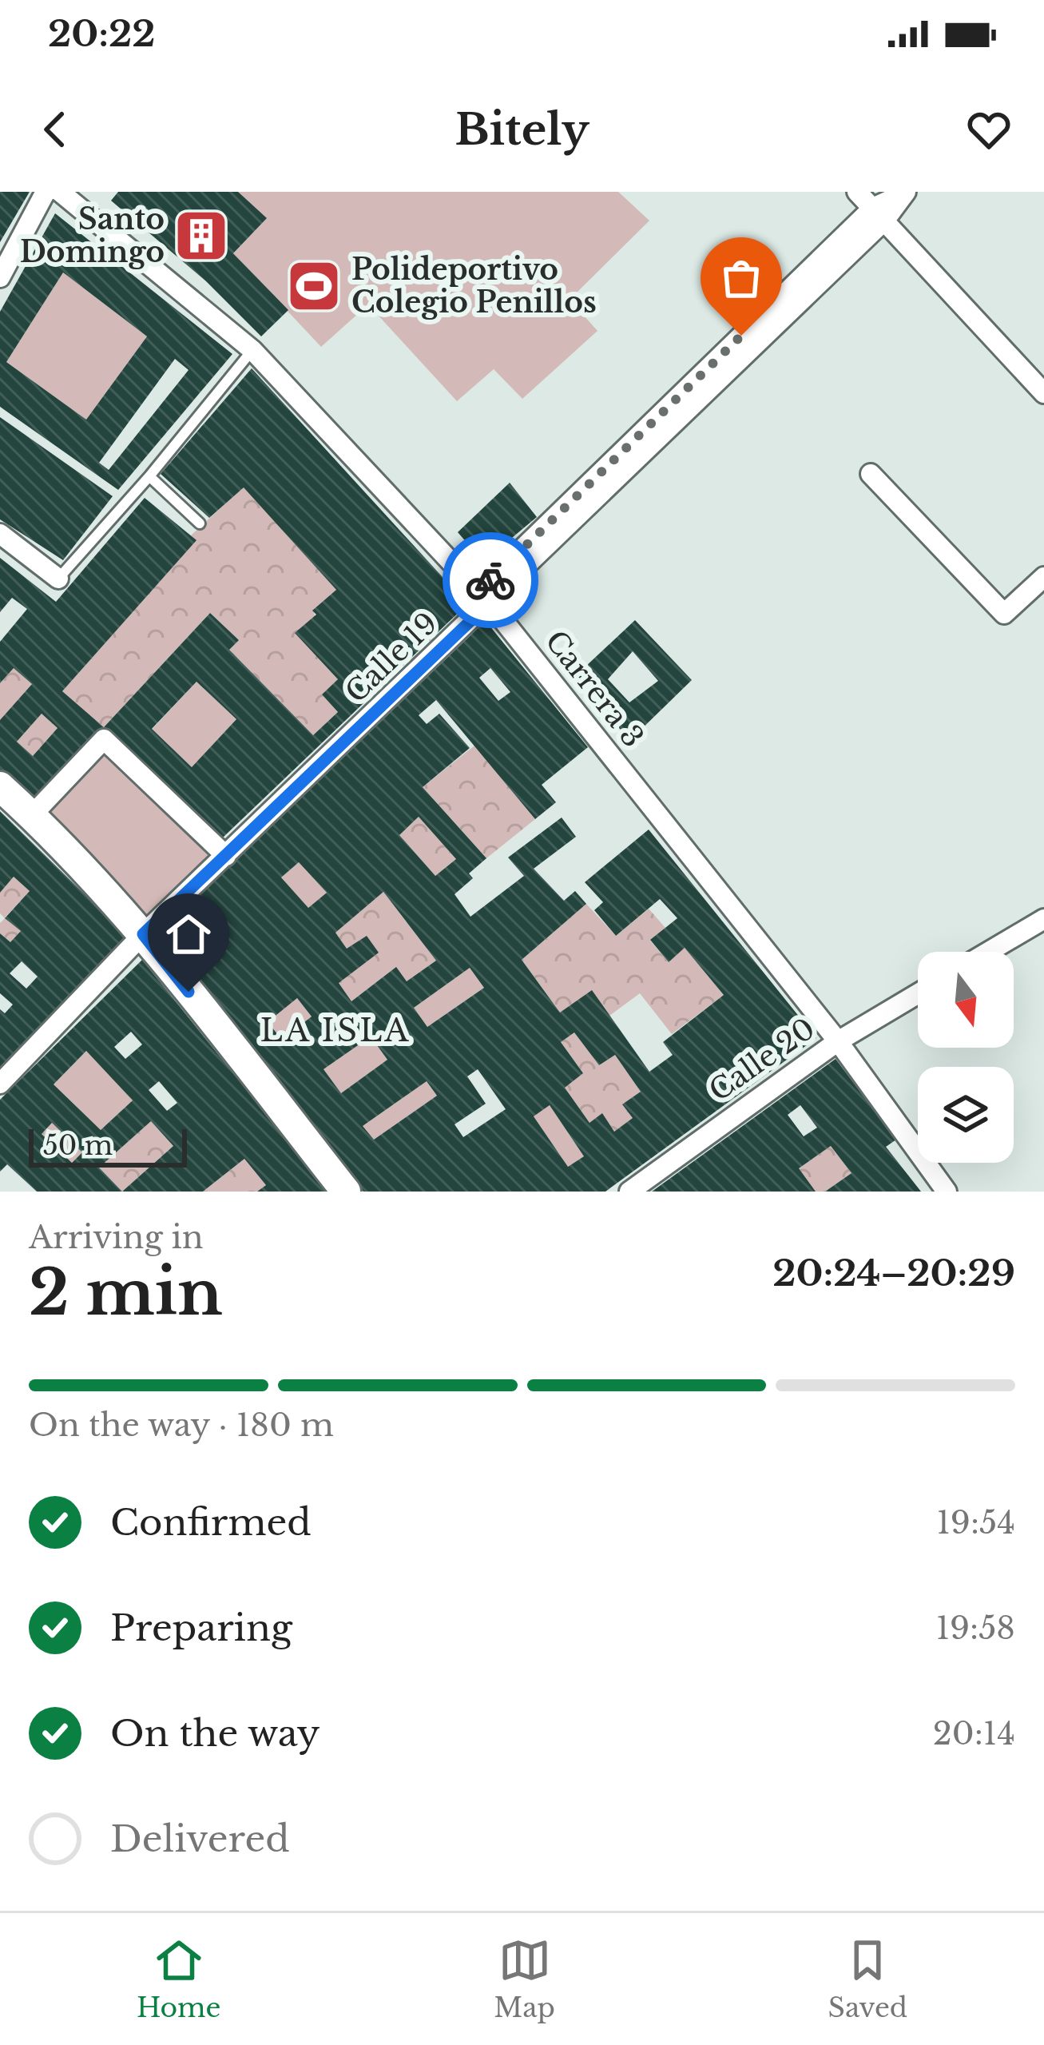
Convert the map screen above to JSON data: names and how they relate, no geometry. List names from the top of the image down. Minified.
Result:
{"streets":{"street":["Calle 19","Carrera 3","Calle 20"]},"crossings":[["Calle 19","Carrera 3"],["Carrera 3","Calle 20"]],"districts":["LA ISLA"],"places":{"building":["Santo Domingo"],"sports":["Polideportivo Colegio Penillos"]},"scale_bar":"50 m","north":"bottom","page":{"status":"20:22","header":"Bitely","scale":"50 m","heading":["2 min","Arriving in","20:24–20:29"],"bar":"On the way · 180 m","list":[["Confirmed","19:54"],["Preparing","19:58"],["On the way","20:14"],"Delivered"],"tabs":["Home","Map","Saved"]}}
